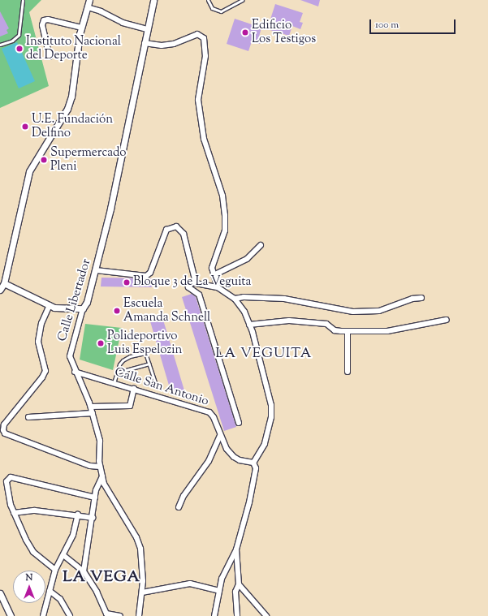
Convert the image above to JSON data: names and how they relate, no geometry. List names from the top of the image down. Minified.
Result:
{"streets":{"street":["Calle Libertador","Calle San Antonio"]},"crossings":[["Calle Libertador","Calle San Antonio"]],"districts":["LA VEGUITA","LA VEGA"],"places":["Edificio Los Testigos","Instituto Nacional del Deporte","U.E. Fundación Delfino","Supermercado Pleni","Bloque 3 de La Veguita","Escuela Amanda Schnell","Polideportivo Luis Espelozin"],"scale_bar":"100 m","north":"top"}
